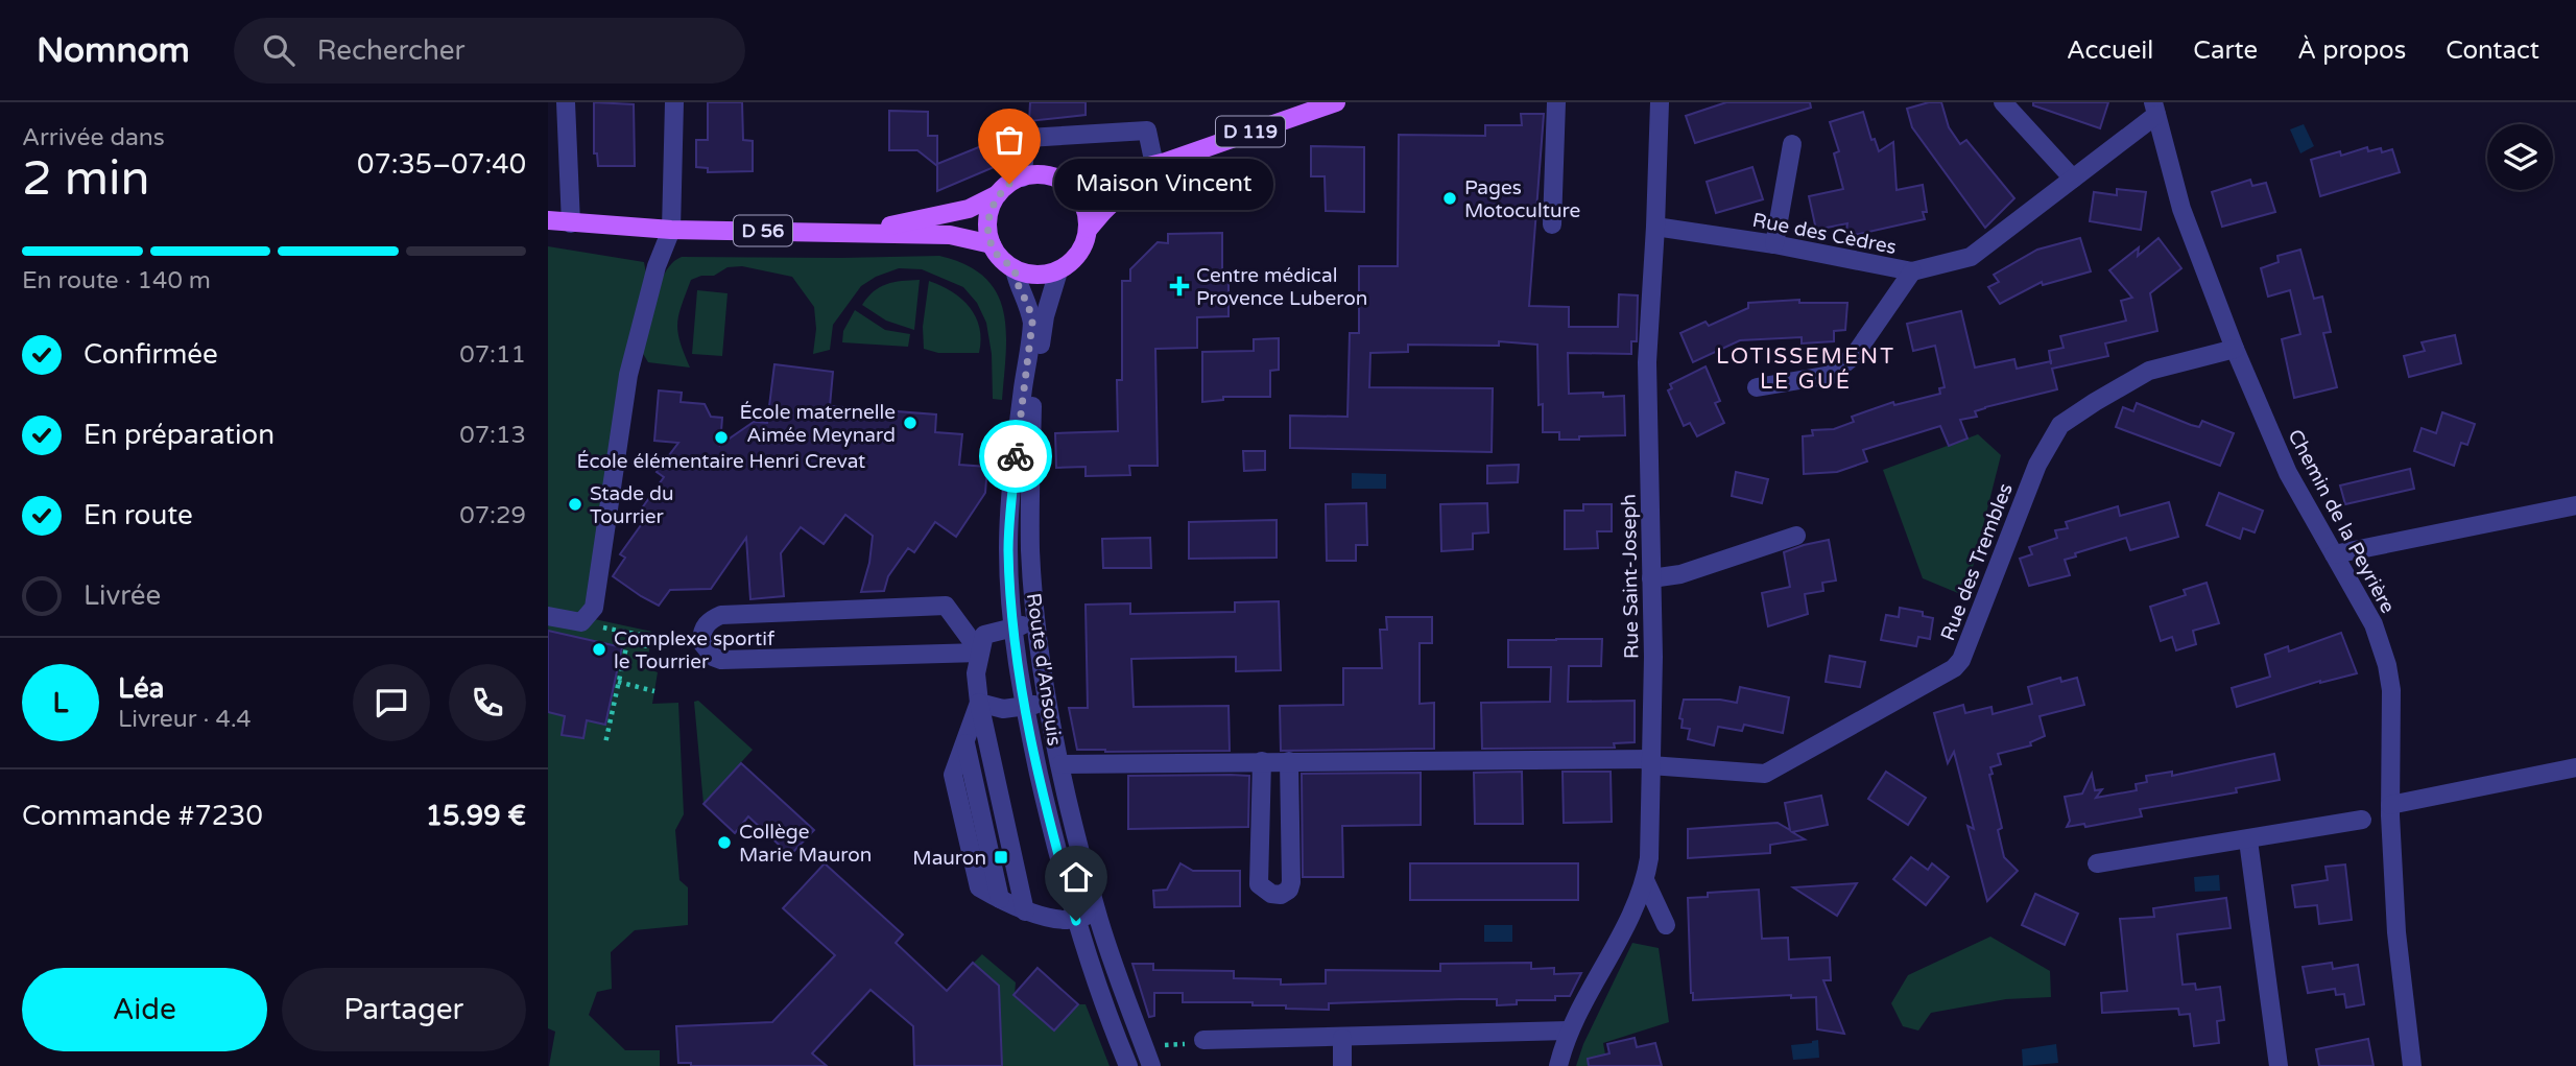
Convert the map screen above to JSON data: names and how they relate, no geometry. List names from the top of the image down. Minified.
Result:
{"streets":{"main road":["D 119","D 56"],"street":["Rue des Cèdres","Chemin de la Peyrière","Rue des Trembles","Rue Saint-Joseph","Route d'Ansouis"]},"crossings":[["D 119","D 56"],["D 119","Route d'Ansouis"],["D 56","Route d'Ansouis"],["Rue des Cèdres","Chemin de la Peyrière"],["Rue des Cèdres","Rue Saint-Joseph"],["Chemin de la Peyrière","Rue des Trembles"],["Rue des Trembles","Rue Saint-Joseph"],["Rue des Trembles","Route d'Ansouis"]],"districts":["LOTISSEMENT LE GUÉ"],"places":{"other":["Maison Vincent","Pages Motoculture","École maternelle Aimée Meynard","École élémentaire Henri Crevat","Stade du Tourrier","Complexe sportif le Tourrier","Collège Marie Mauron"],"health":["Centre médical Provence Luberon"],"transit":["Mauron"]},"page":{"header":"Nomnom","search":"Rechercher","nav":["Accueil","Carte","À propos","Contact"],"heading":["2 min","Arrivée dans","07:35–07:40"],"panel":["Léa","Livreur · 4.4","Commande #7230","15.99 €"],"bubble":"Maison Vincent","bar":"En route · 140 m","list":[["Confirmée","07:11"],["En préparation","07:13"],["En route","07:29"],"Livrée"],"round":"L","buttons":["Aide","Partager"]}}
